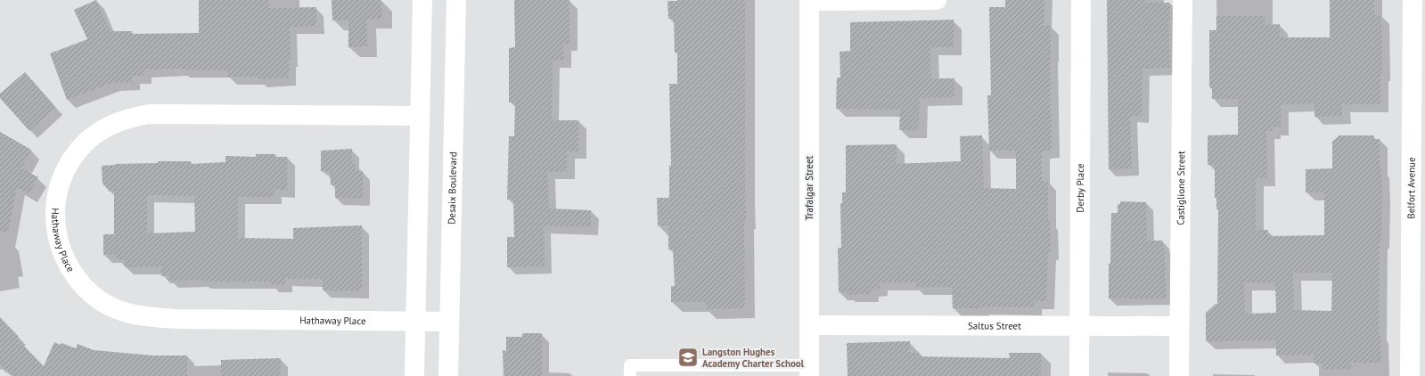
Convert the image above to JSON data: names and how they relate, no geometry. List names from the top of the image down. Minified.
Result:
{"streets":{"street":["Desaix Boulevard","Trafalgar Street","Derby Place","Castiglione Street","Belfort Avenue","Hathaway Place","Saltus Street"]},"crossings":[["Desaix Boulevard","Hathaway Place"],["Trafalgar Street","Saltus Street"],["Derby Place","Saltus Street"],["Castiglione Street","Saltus Street"]],"places":{"school or university":["Langston Hughes Academy Charter School"]}}
